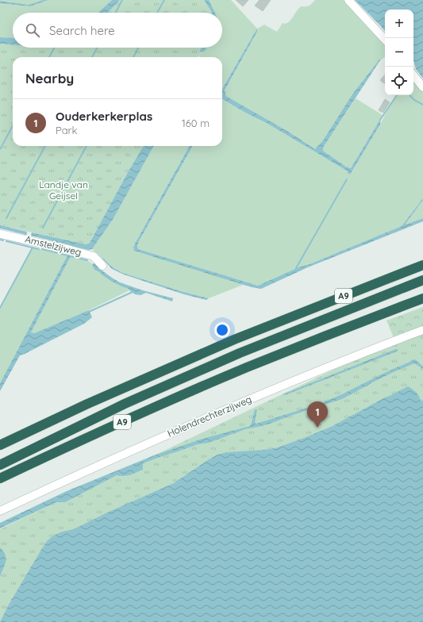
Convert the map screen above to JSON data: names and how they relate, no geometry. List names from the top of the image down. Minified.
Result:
{"streets":{"highway":["A9"],"street":["Amstelzijweg","Holendrechterzijweg"]},"parks":["Landje van Geijsel"],"page":{"map_buttons":["+","−"],"search":"Search here","heading":"Nearby","list":[{"mark":"1","name":"Ouderkerkerplas","note":"Park","value":"160 m"}],"pins":"1"}}
